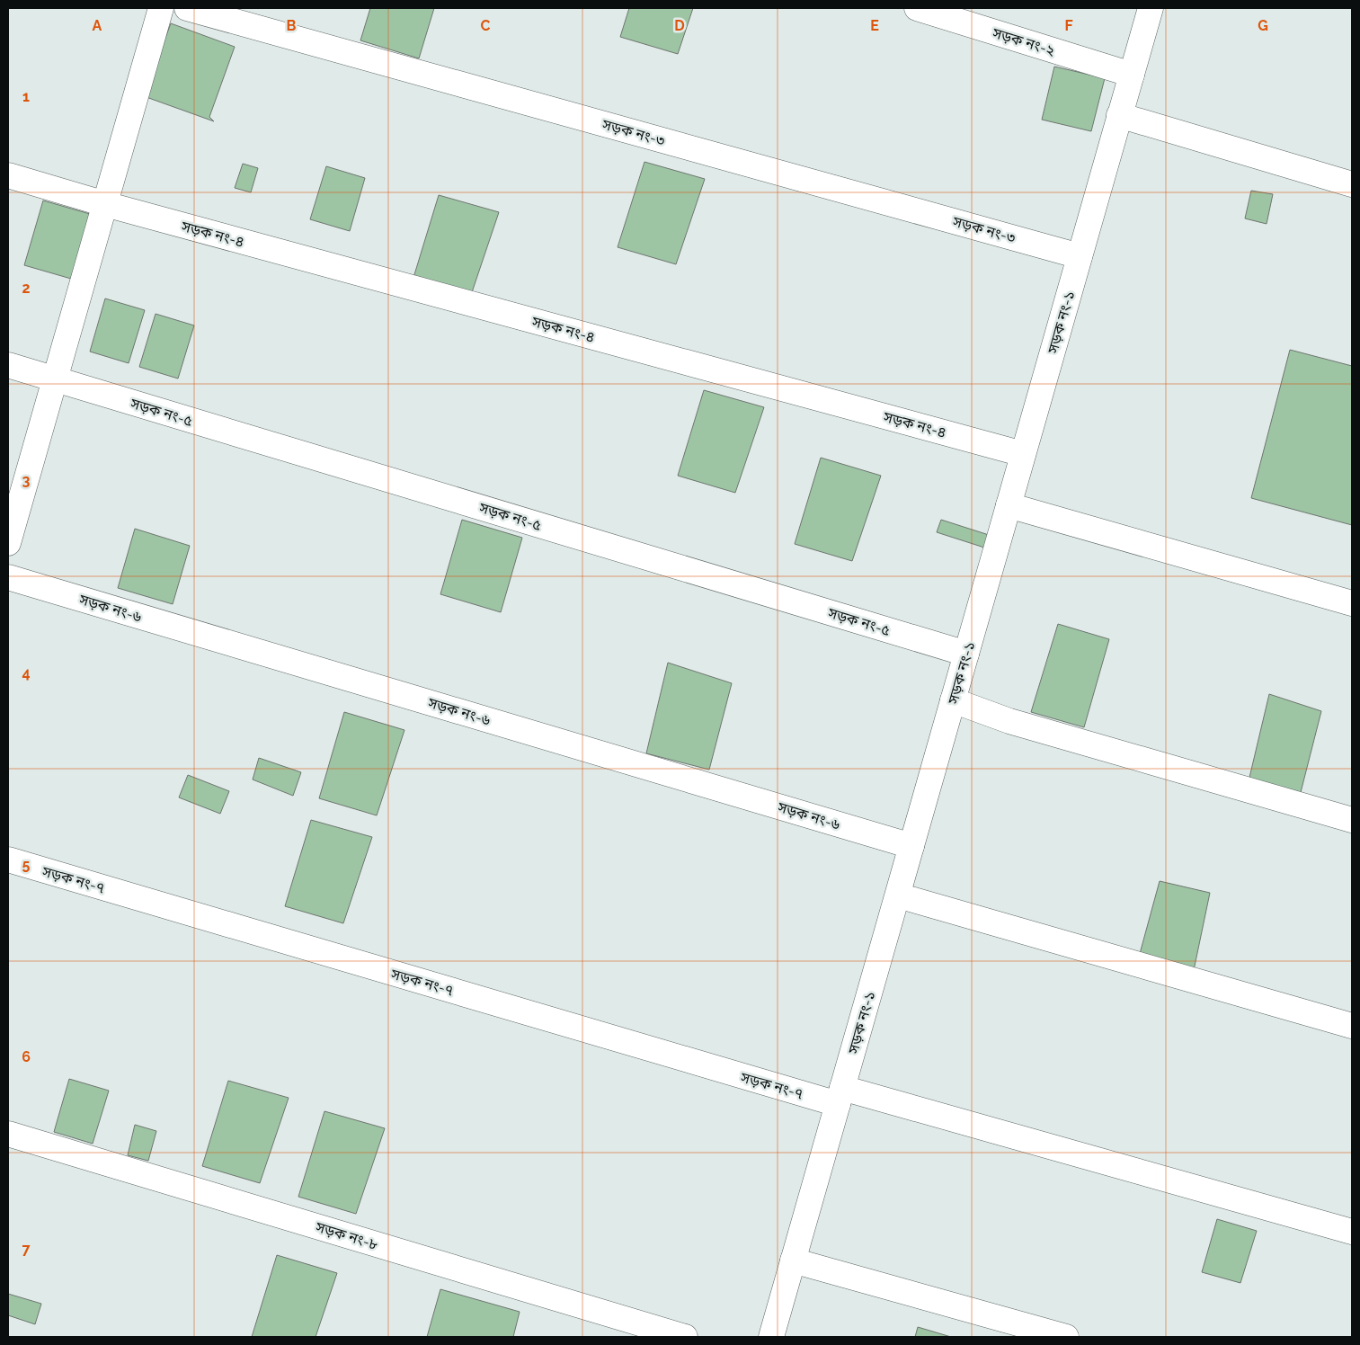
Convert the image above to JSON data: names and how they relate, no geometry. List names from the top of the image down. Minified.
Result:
{"streets":{"street":["সড়ক নং-২","সড়ক নং-৩","সড়ক নং-৪","সড়ক নং-১","সড়ক নং-৫","সড়ক নং-৬","সড়ক নং-৭","সড়ক নং-৮"]},"crossings":[["সড়ক নং-২","সড়ক নং-১"],["সড়ক নং-৩","সড়ক নং-১"],["সড়ক নং-৪","সড়ক নং-১"],["সড়ক নং-১","সড়ক নং-৫"],["সড়ক নং-১","সড়ক নং-৬"],["সড়ক নং-১","সড়ক নং-৭"]],"grid":{"columns":["A","B","C","D","E","F","G"],"rows":["1","2","3","4","5","6","7"]}}
